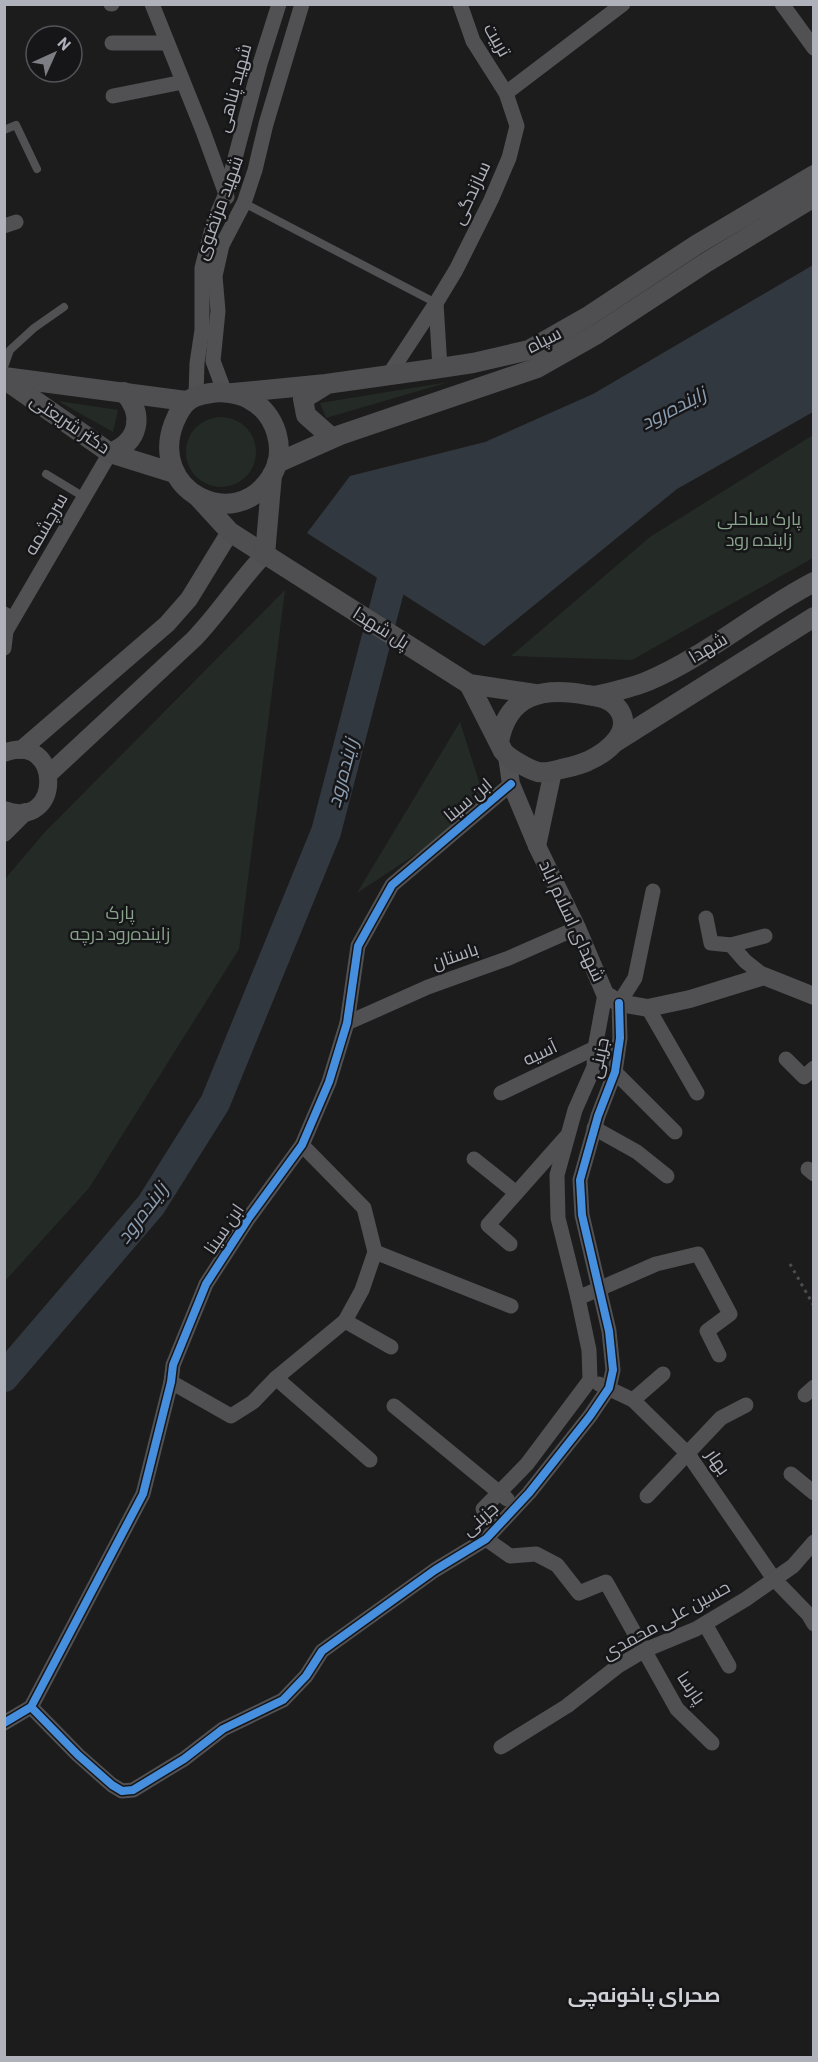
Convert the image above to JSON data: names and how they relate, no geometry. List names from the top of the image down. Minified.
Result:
{"streets":{"main road":["سپاه","دکتر شریعتی","پل شهدا","شهدا"],"street":["تربیت","شهید پناهی","سازندگی","شهيد مرتضوی","سرچشمه","ابن سینا","شهدای اسلام آباد","باستان","آسیه","جزینی","بهار","حسین علی محمدی","پارسا"]},"crossings":[["تربیت","سازندگی"],["شهید پناهی","شهيد مرتضوی"],["شهید پناهی","سپاه"],["شهید پناهی","دکتر شریعتی"],["شهید پناهی","پل شهدا"],["سازندگی","سپاه"],["شهيد مرتضوی","سپاه"],["شهيد مرتضوی","دکتر شریعتی"],["شهيد مرتضوی","پل شهدا"],["سپاه","دکتر شریعتی"],["سپاه","پل شهدا"],["دکتر شریعتی","سرچشمه"],["دکتر شریعتی","پل شهدا"],["شهدا","شهدای اسلام آباد"],["ابن سینا","شهدای اسلام آباد"],["ابن سینا","باستان"],["ابن سینا","جزینی"],["شهدای اسلام آباد","باستان"],["شهدای اسلام آباد","جزینی"],["جزینی","بهار"],["جزینی","پارسا"],["بهار","حسین علی محمدی"],["حسین علی محمدی","پارسا"]],"districts":["صحرای پاخونه‌چی"],"water":["زاینده‌رود"],"parks":["پارک ساحلی زاینده رود","پارک زاینده‌رود درچه"],"north":"top right"}
